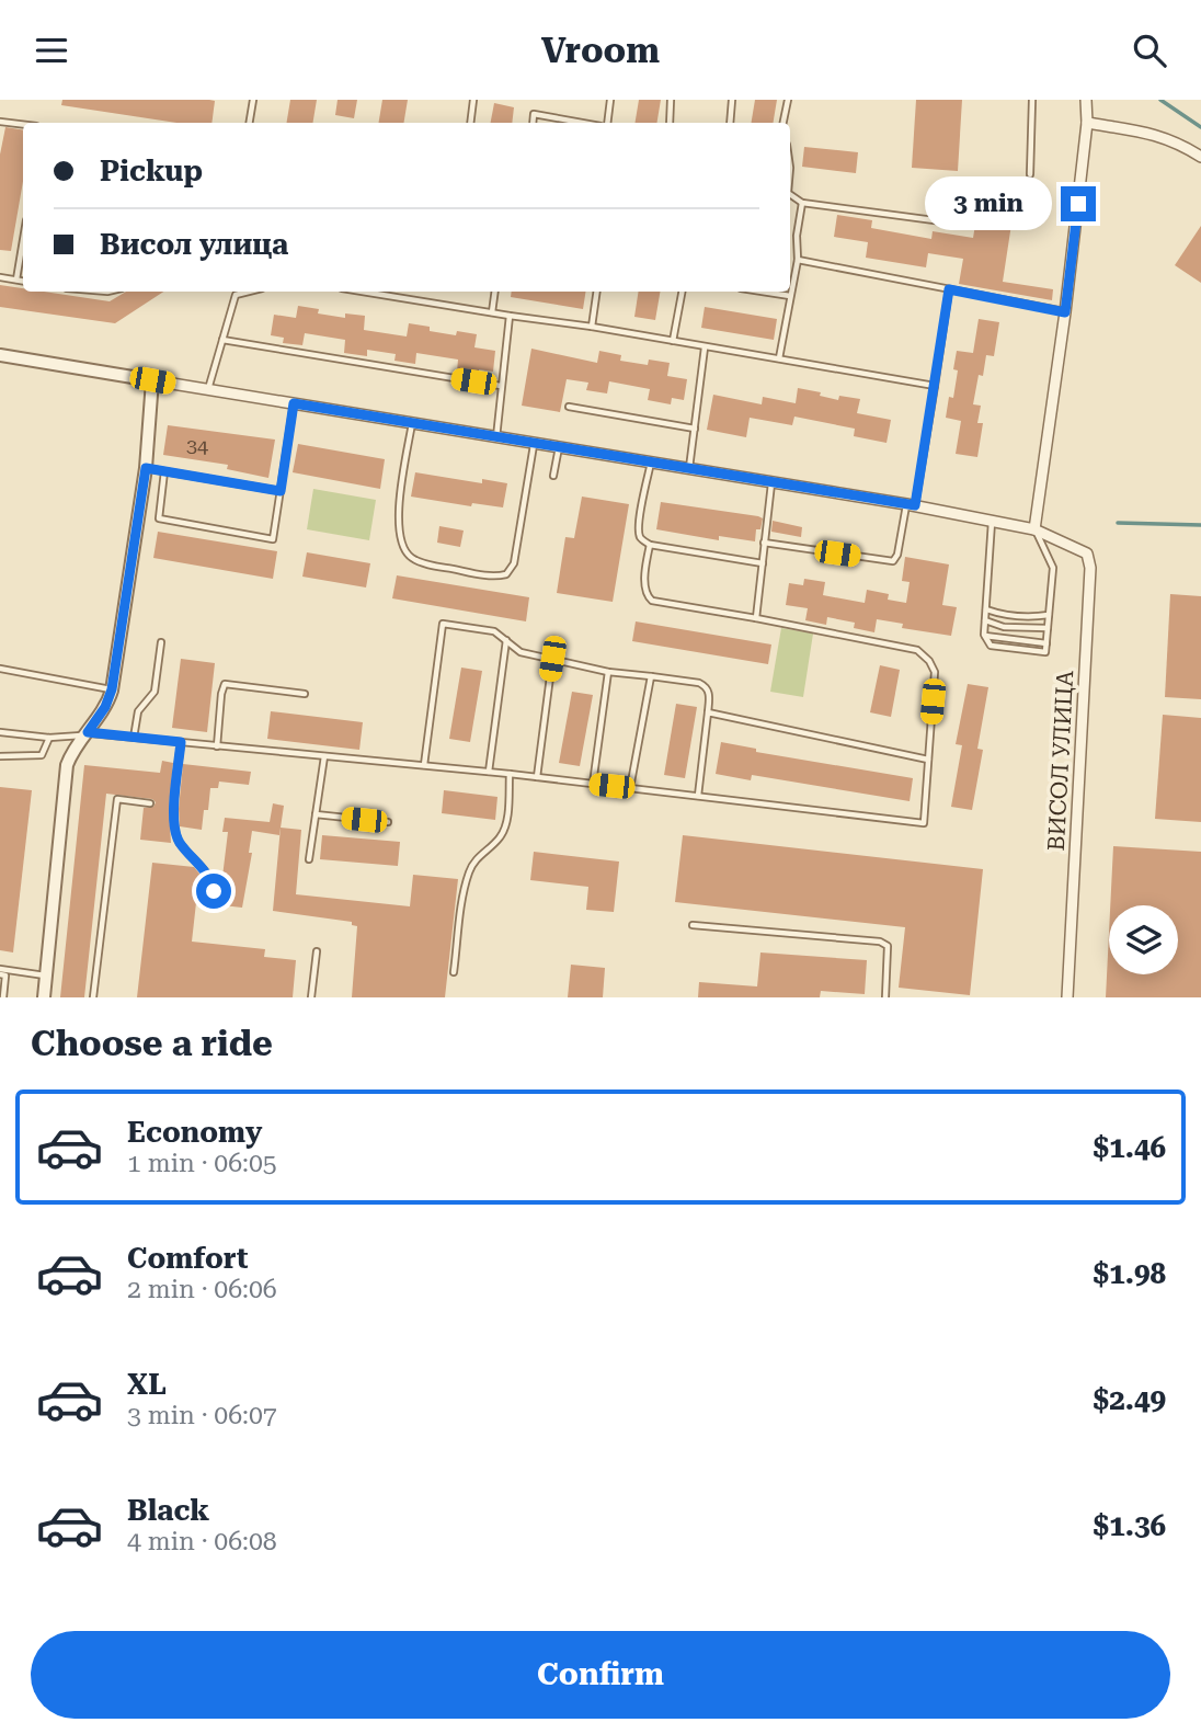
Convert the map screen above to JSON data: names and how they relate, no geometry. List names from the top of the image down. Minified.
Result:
{"streets":{"street":["ВИСОЛ УЛИЦА"]},"house_numbers":["34"],"page":{"header":"Vroom","banner":["Pickup","Висол улица"],"bubble":"3 min","heading":"Choose a ride","list":[{"name":"Economy","note":"1 min · 06:05","value":"$1.46"},{"name":"Comfort","note":"2 min · 06:06","value":"$1.98"},{"name":"XL","note":"3 min · 06:07","value":"$2.49"},{"name":"Black","note":"4 min · 06:08","value":"$1.36"}],"buttons":"Confirm"}}
